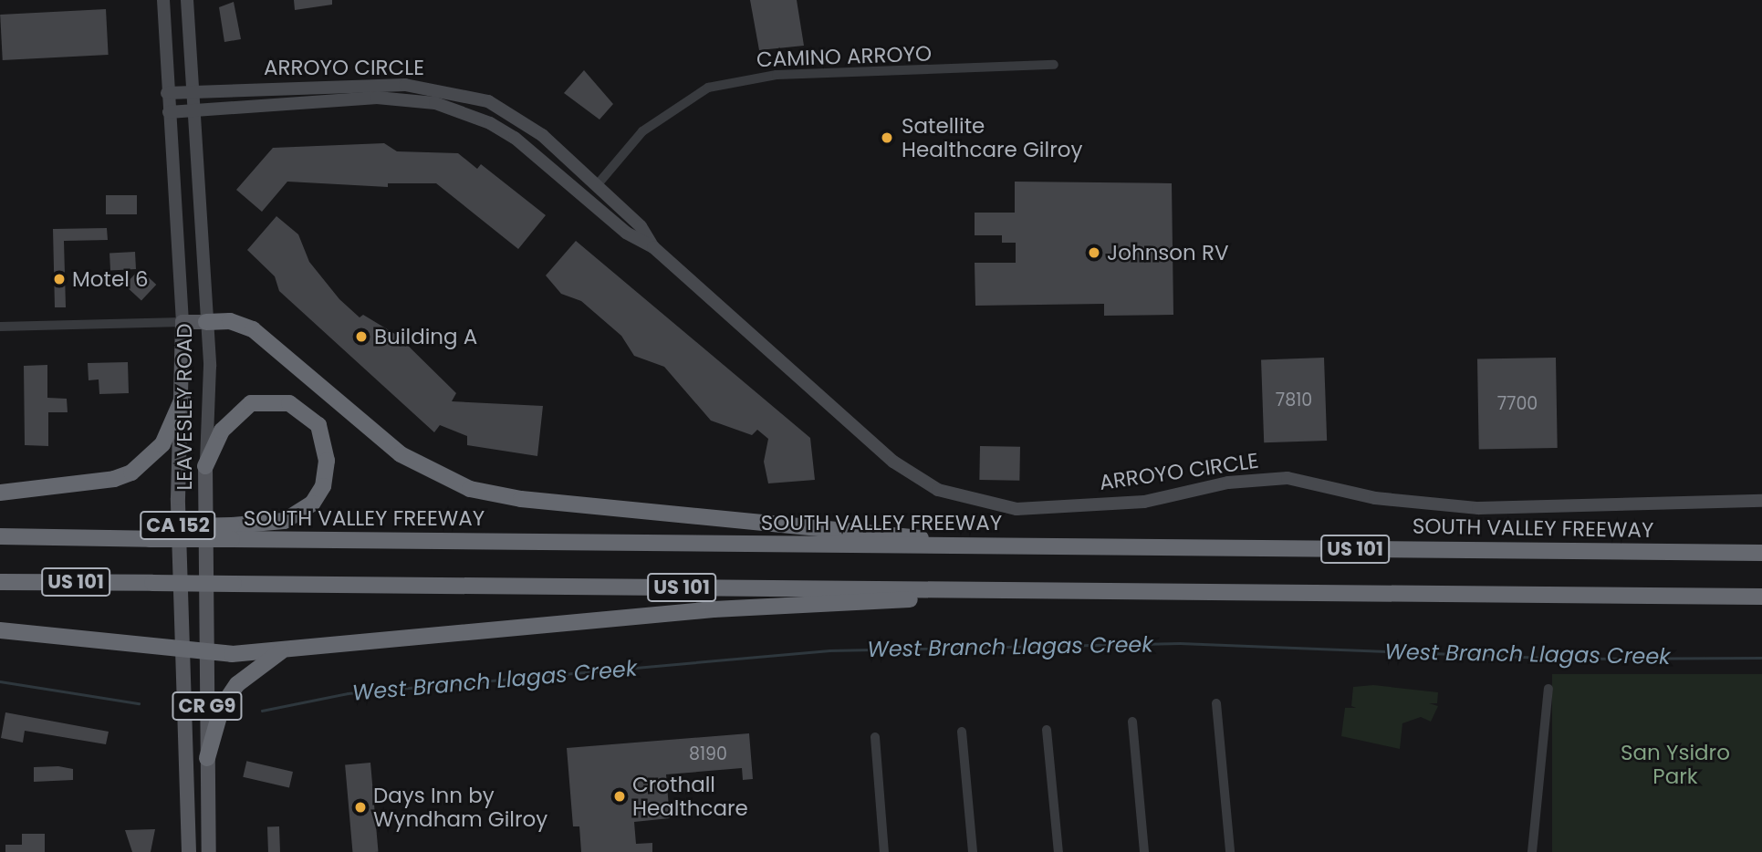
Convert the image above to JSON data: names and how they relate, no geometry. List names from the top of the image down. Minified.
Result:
{"streets":{"highway":["SOUTH VALLEY FREEWAY","US 101"],"main road":["LEAVESLEY ROAD","CA 152","CR G9"],"street":["CAMINO ARROYO","ARROYO CIRCLE"]},"crossings":[["CAMINO ARROYO","ARROYO CIRCLE"],["ARROYO CIRCLE","LEAVESLEY ROAD"]],"water":["West Branch Llagas Creek"],"parks":["San Ysidro Park"],"places":["Satellite Healthcare Gilroy","Johnson RV","Motel 6","Building A","Crothall Healthcare","Days Inn by Wyndham Gilroy"],"house_numbers":["7810","7700","8190"]}
